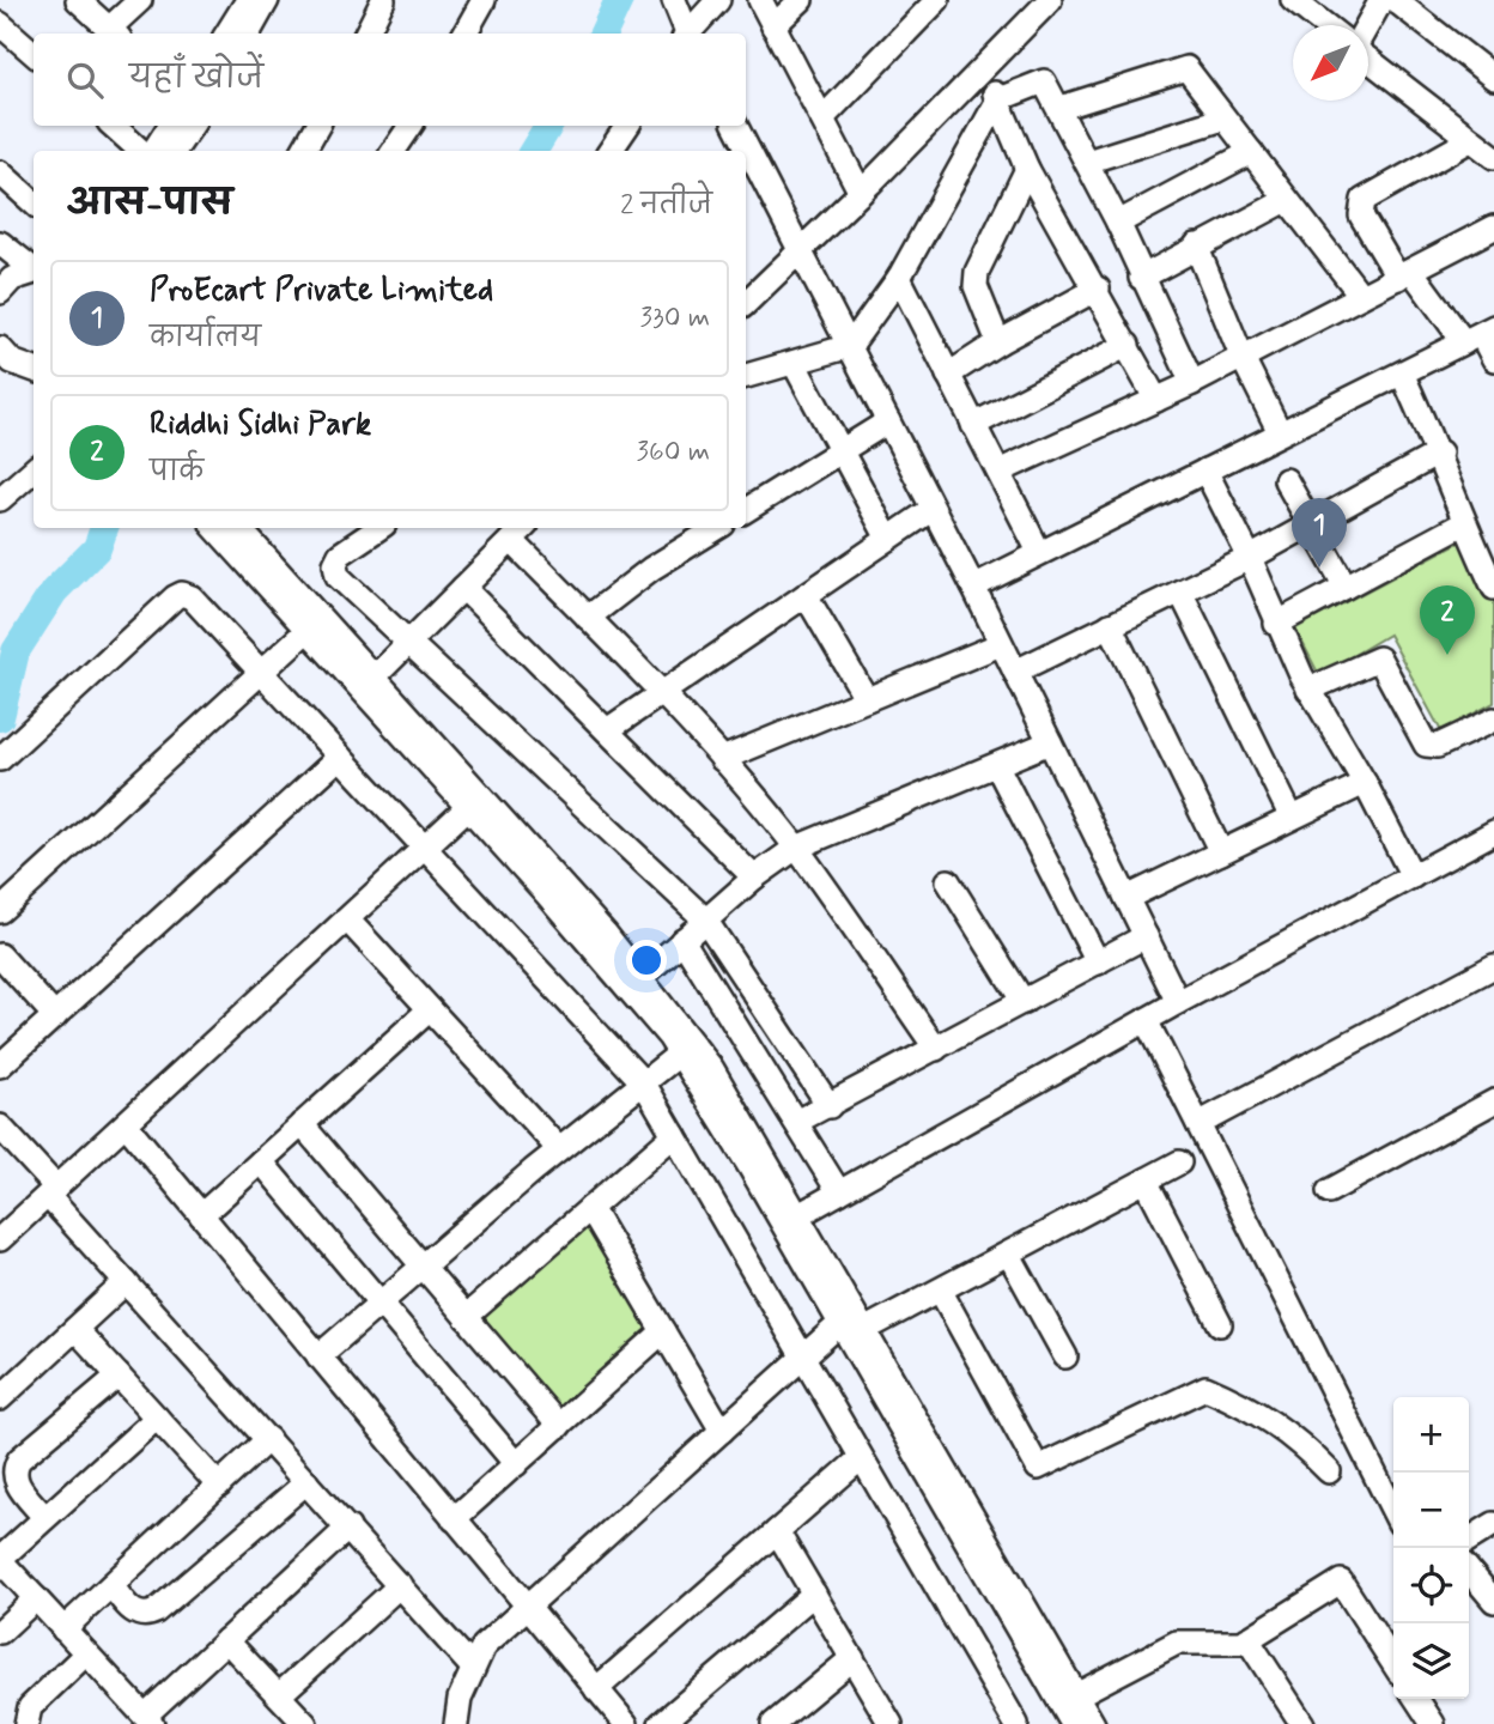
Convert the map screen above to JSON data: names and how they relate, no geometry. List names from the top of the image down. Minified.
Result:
{"north":"bottom left","page":{"search":"यहाँ खोजें","heading":["आस-पास","2 नतीजे"],"list":[{"mark":"1","name":"ProEcart Private Limited","note":"कार्यालय","value":"330 m"},{"mark":"2","name":"Riddhi Sidhi Park","note":"पार्क","value":"360 m"}],"pins":["1","2"],"map_buttons":["+","−"]}}
